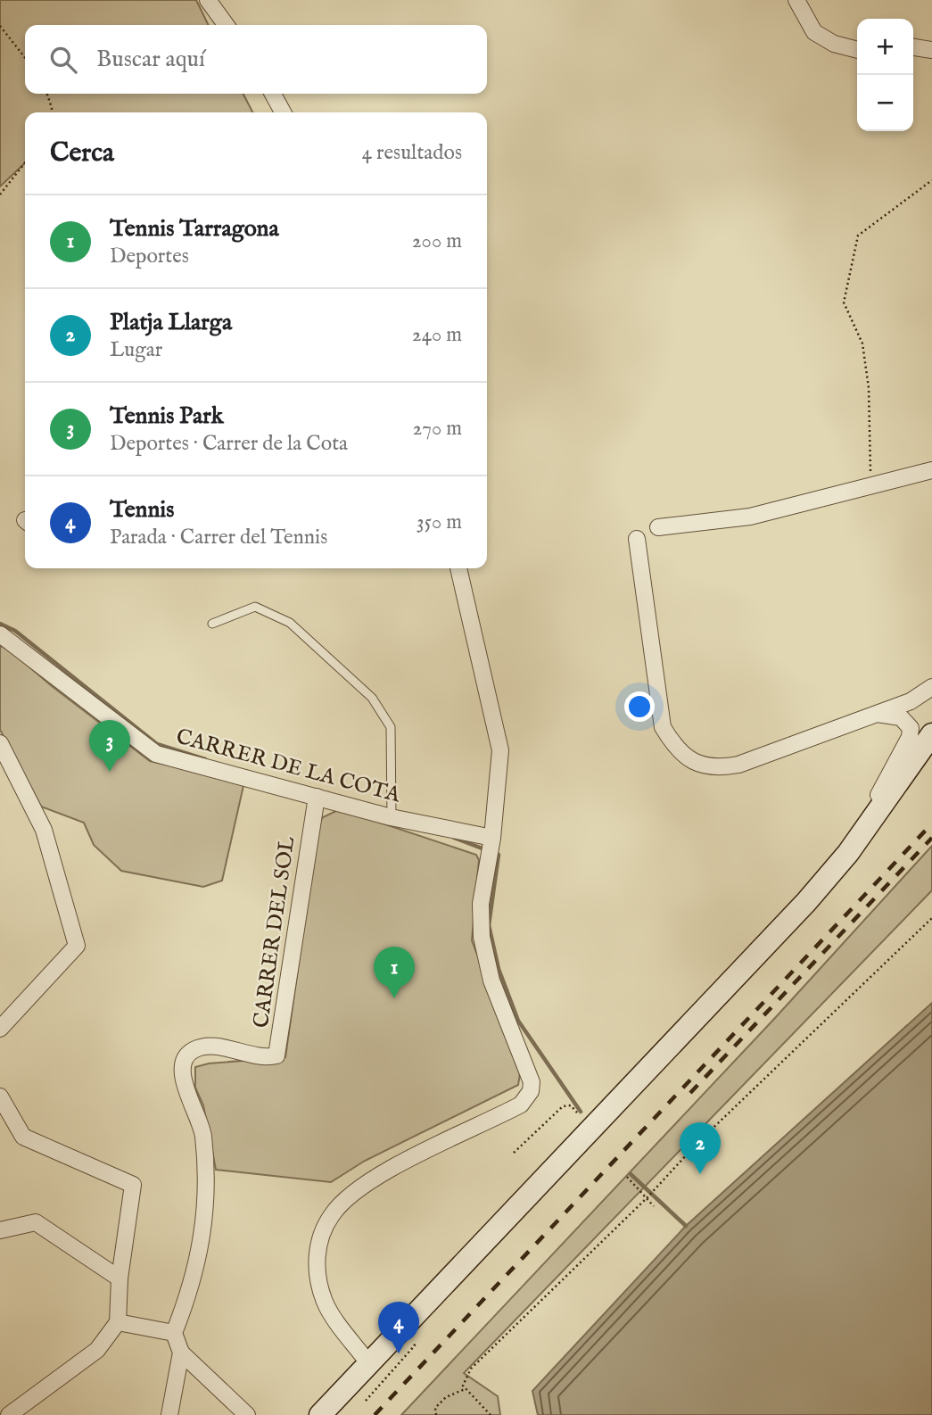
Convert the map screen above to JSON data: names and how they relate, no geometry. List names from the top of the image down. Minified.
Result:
{"streets":{"street":["CARRER DE LA COTA","CARRER DEL SOL"]},"crossings":[["CARRER DE LA COTA","CARRER DEL SOL"]],"page":{"map_buttons":["+","−"],"search":"Buscar aquí","heading":["Cerca","4 resultados"],"list":[{"mark":"1","name":"Tennis Tarragona","note":"Deportes","value":"200 m"},{"mark":"2","name":"Platja Llarga","note":"Lugar","value":"240 m"},{"mark":"3","name":"Tennis Park","note":"Deportes · Carrer de la Cota","value":"270 m"},{"mark":"4","name":"Tennis","note":"Parada · Carrer del Tennis","value":"350 m"}],"pins":["3","1","2","4"]}}
